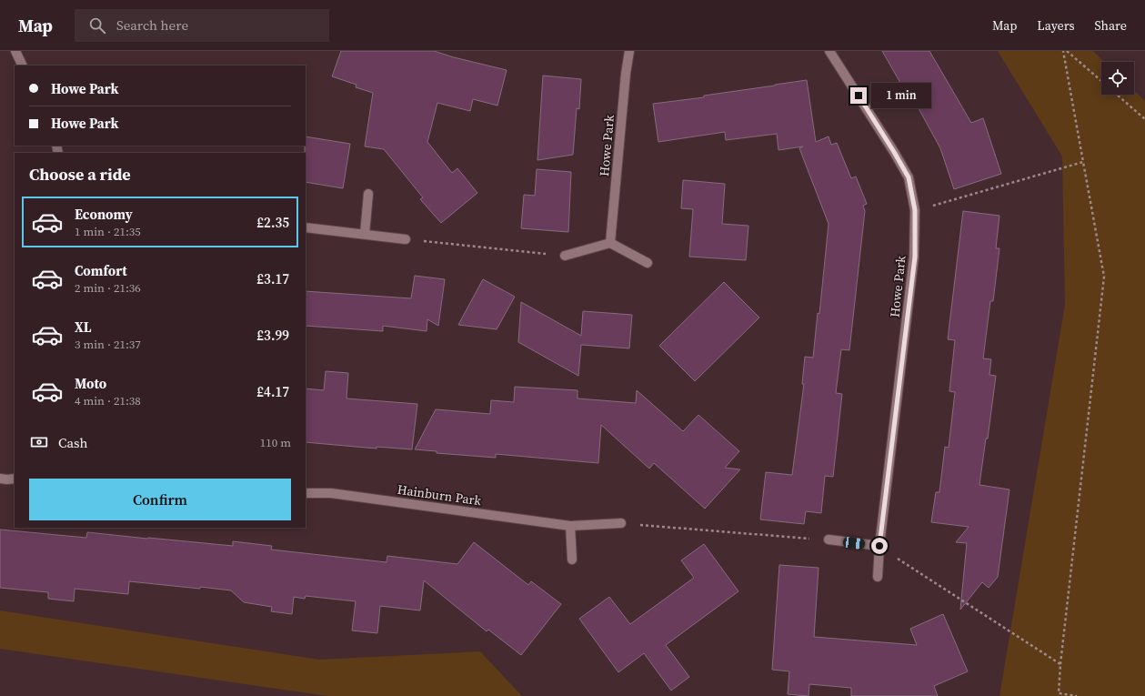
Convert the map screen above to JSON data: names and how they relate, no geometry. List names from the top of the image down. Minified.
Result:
{"streets":{"street":["Howe Park","Hainburn Park"]},"page":{"header":"Map","search":"Search here","nav":["Map","Layers","Share"],"banner":["Howe Park","Howe Park"],"bubble":"1 min","heading":"Choose a ride","list":[{"name":"Economy","note":"1 min · 21:35","value":"£2.35"},{"name":"Comfort","note":"2 min · 21:36","value":"£3.17"},{"name":"XL","note":"3 min · 21:37","value":"£3.99"},{"name":"Moto","note":"4 min · 21:38","value":"£4.17"}],"pay":["Cash","110 m"],"buttons":"Confirm"}}
